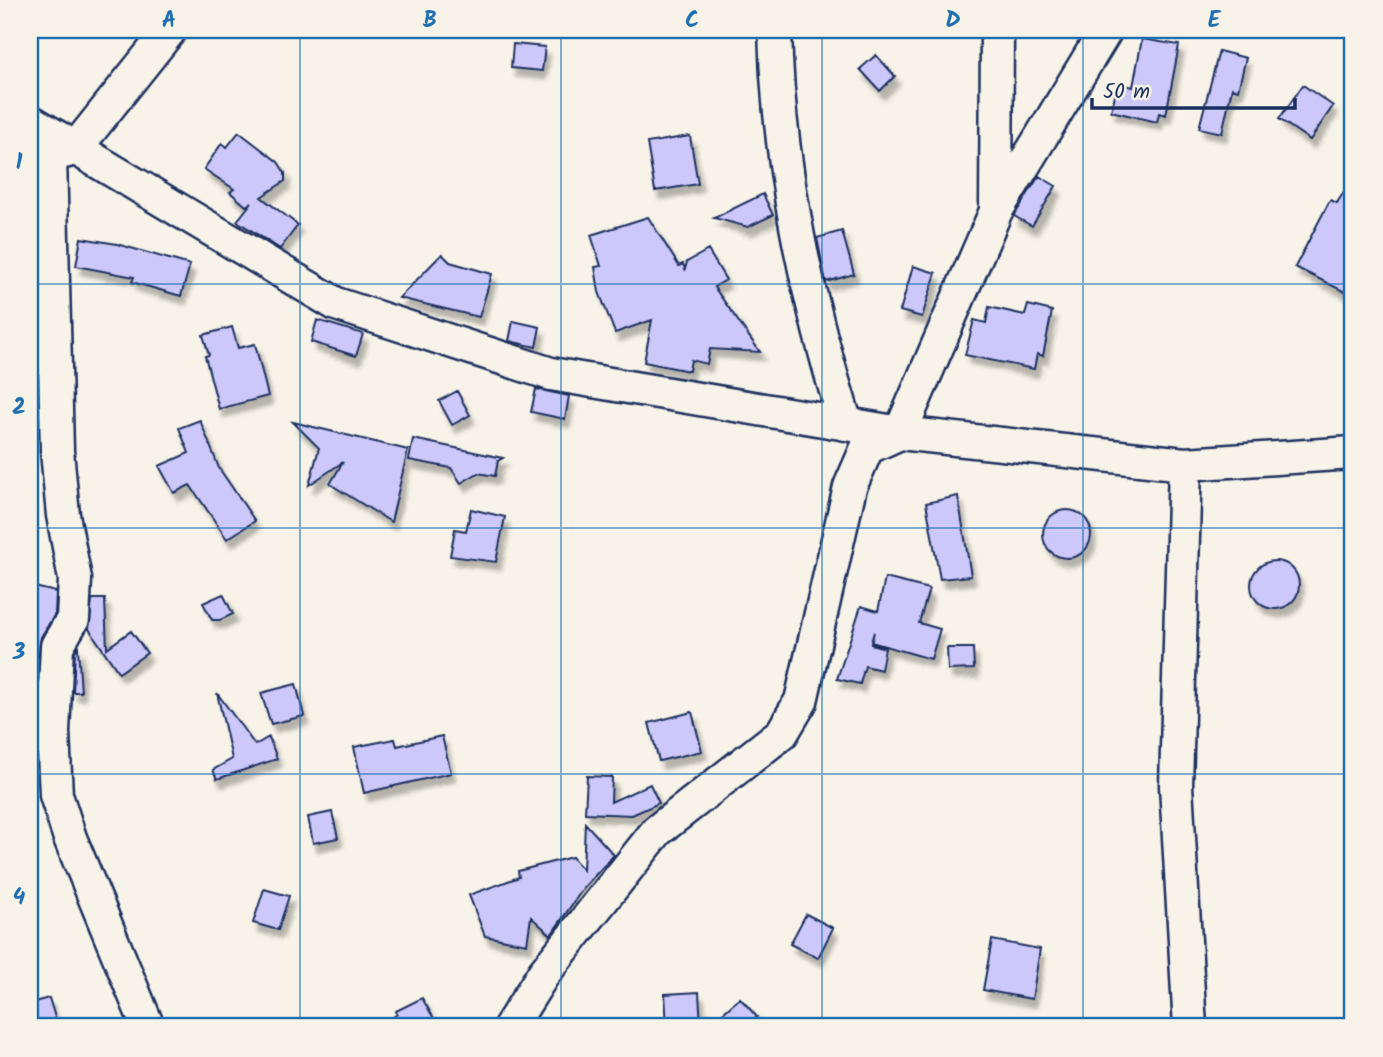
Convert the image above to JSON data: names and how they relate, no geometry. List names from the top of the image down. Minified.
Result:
{"scale_bar":"50 m","grid":{"columns":["A","B","C","D","E"],"rows":["1","2","3","4"]}}
